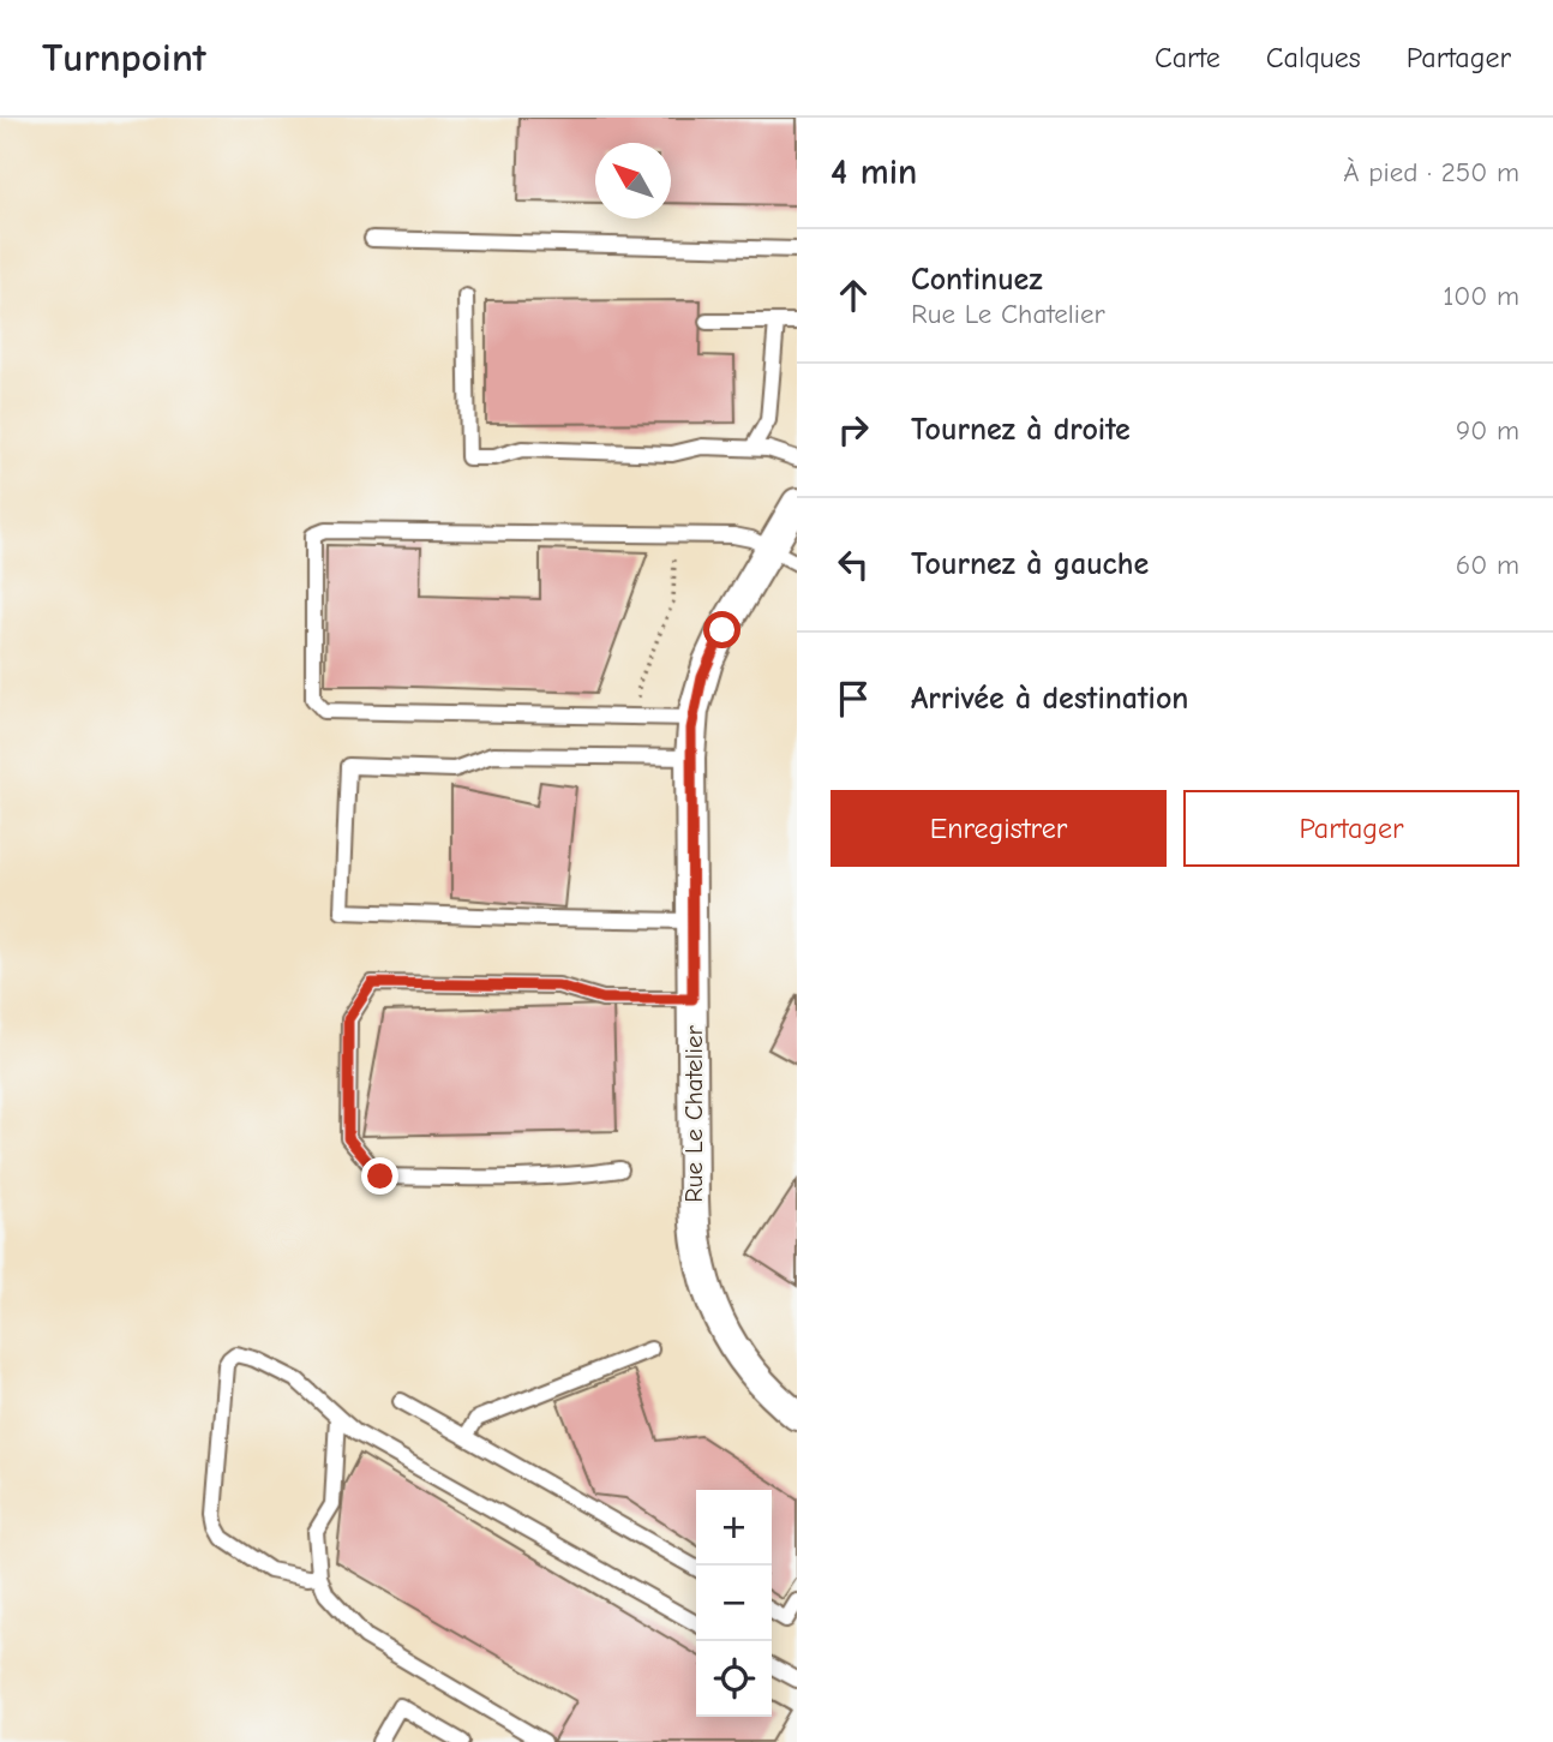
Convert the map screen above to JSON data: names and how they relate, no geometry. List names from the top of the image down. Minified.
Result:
{"streets":{"street":["Rue Le Chatelier"]},"north":"top left","page":{"header":"Turnpoint","nav":["Carte","Calques","Partager"],"heading":["4 min","À pied · 250 m"],"list":[["Continuez","Rue Le Chatelier","100 m"],["Tournez à droite","90 m"],["Tournez à gauche","60 m"],"Arrivée à destination"],"buttons":["Enregistrer","Partager"],"map_buttons":["+","−"]}}
